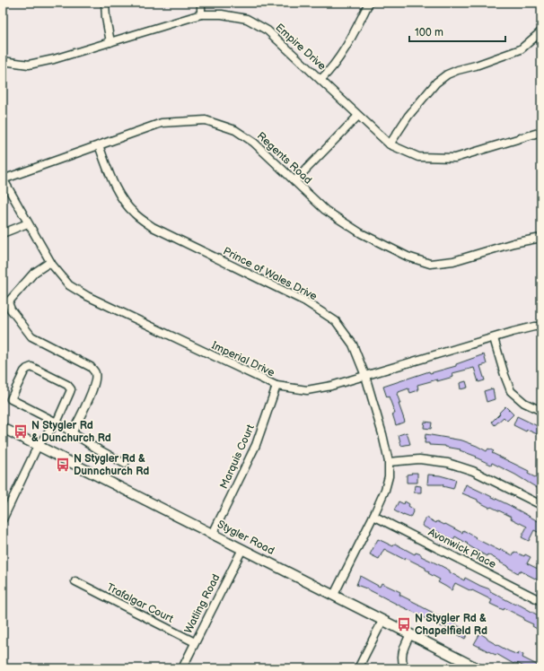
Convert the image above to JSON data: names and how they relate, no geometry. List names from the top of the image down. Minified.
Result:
{"streets":{"main road":["Stygler Road"],"street":["Empire Drive","Regents Road","Prince of Wales Drive","Imperial Drive","Marquis Court","Avonwick Place","Trafalgar Court","Watling Road"]},"crossings":[["Regents Road","Prince of Wales Drive"],["Regents Road","Imperial Drive"],["Prince of Wales Drive","Imperial Drive"],["Prince of Wales Drive","Stygler Road"],["Prince of Wales Drive","Avonwick Place"],["Imperial Drive","Marquis Court"],["Marquis Court","Stygler Road"],["Stygler Road","Watling Road"],["Trafalgar Court","Watling Road"]],"places":{"bus stop":["N Stygler Rd & Dunchurch Rd","N Stygler Rd & Dunnchurch Rd","N Stygler Rd & Chapelfield Rd"]},"scale_bar":"100 m"}
